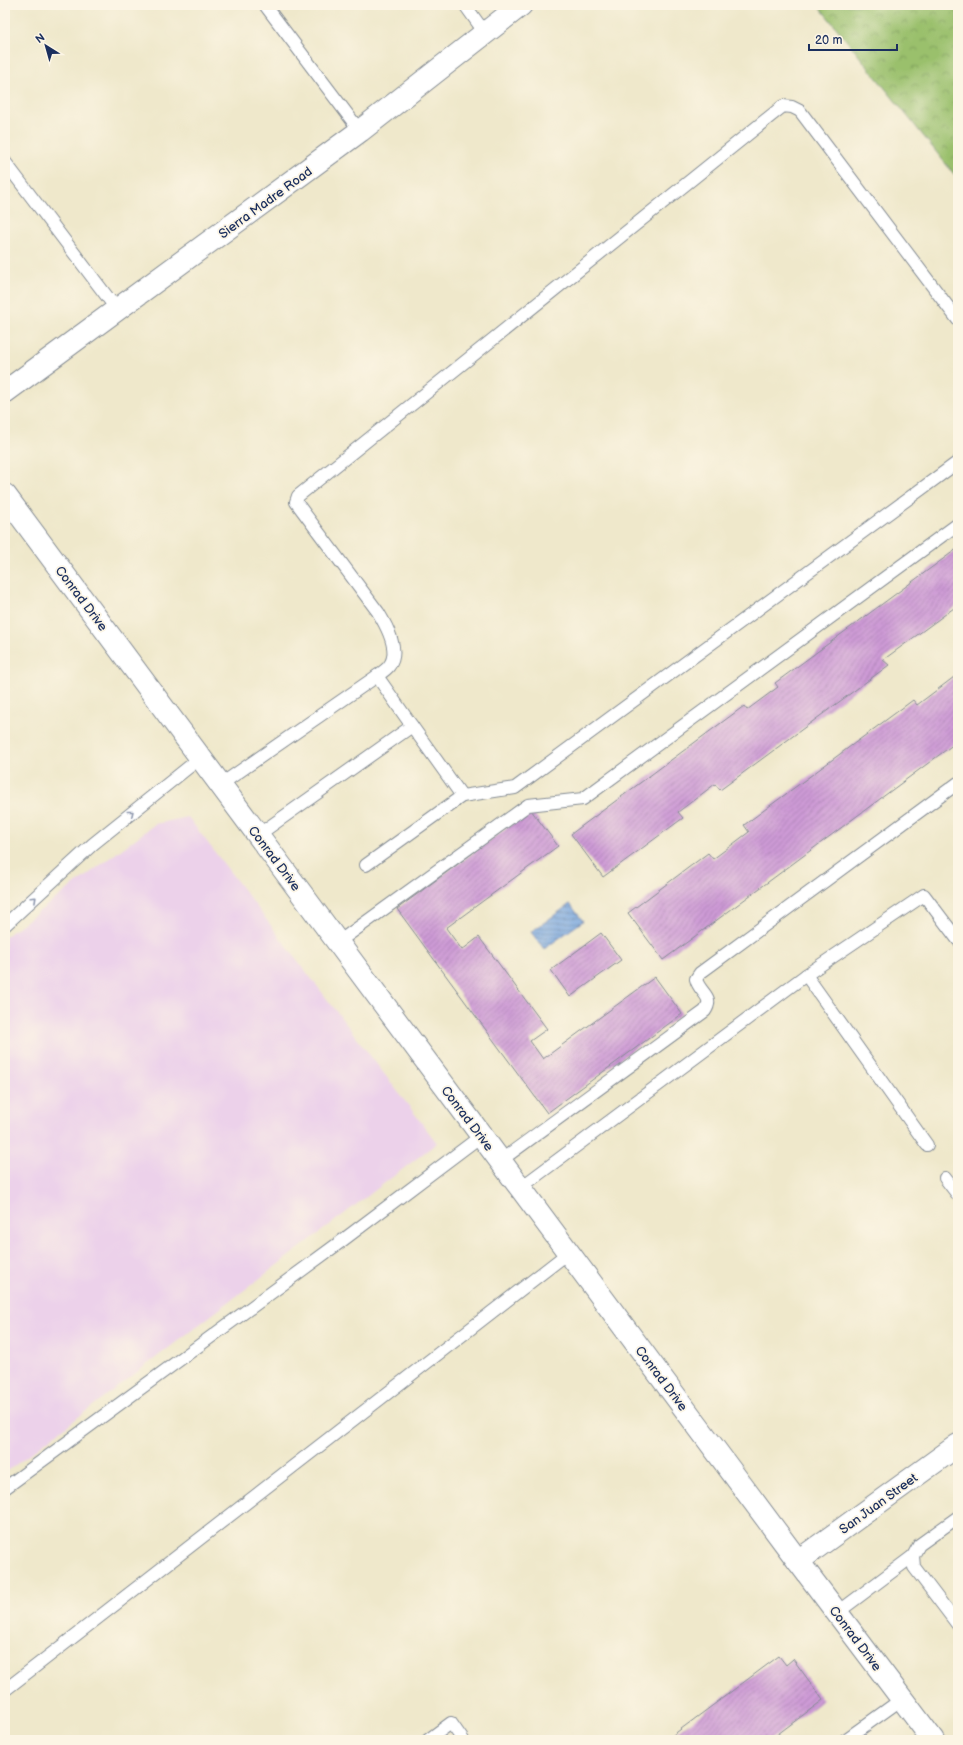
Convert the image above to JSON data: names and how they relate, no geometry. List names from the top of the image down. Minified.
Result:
{"streets":{"street":["Sierra Madre Road","Conrad Drive","San Juan Street"]},"crossings":[["Conrad Drive","San Juan Street"]],"scale_bar":"20 m","north":"top left"}
